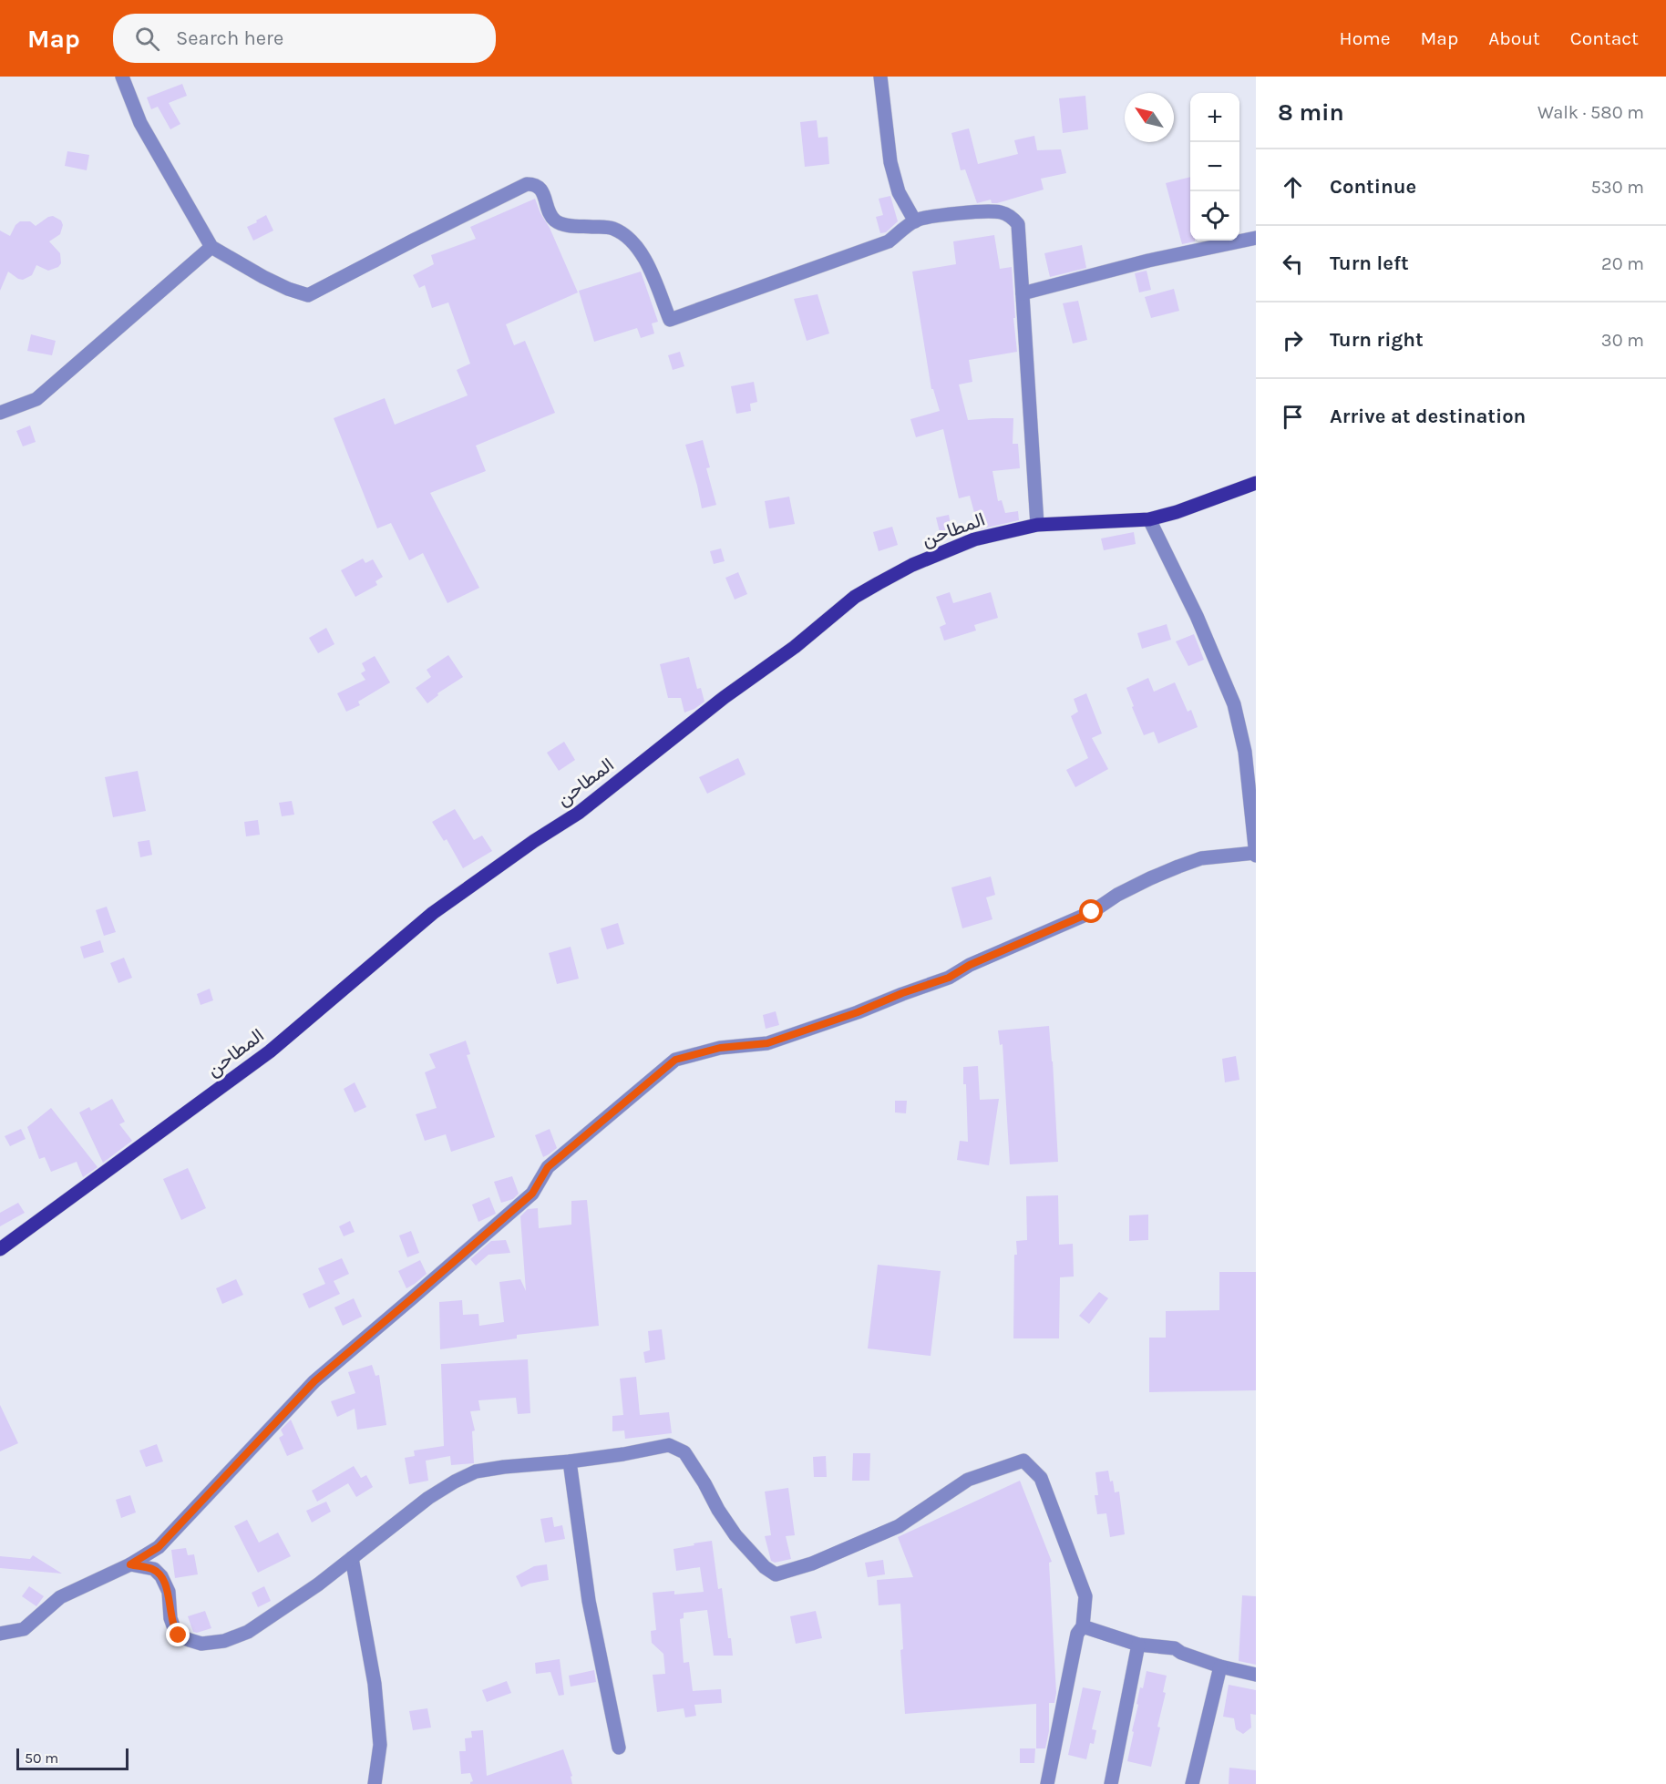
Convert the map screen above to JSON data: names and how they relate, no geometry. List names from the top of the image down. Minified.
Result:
{"streets":{"main road":["المطاحن"]},"scale_bar":"50 m","north":"top left","page":{"header":"Map","search":"Search here","nav":["Home","Map","About","Contact"],"heading":["8 min","Walk · 580 m"],"map_buttons":["+","−"],"list":[["Continue","530 m"],["Turn left","20 m"],["Turn right","30 m"],"Arrive at destination"],"scale":"50 m"}}
